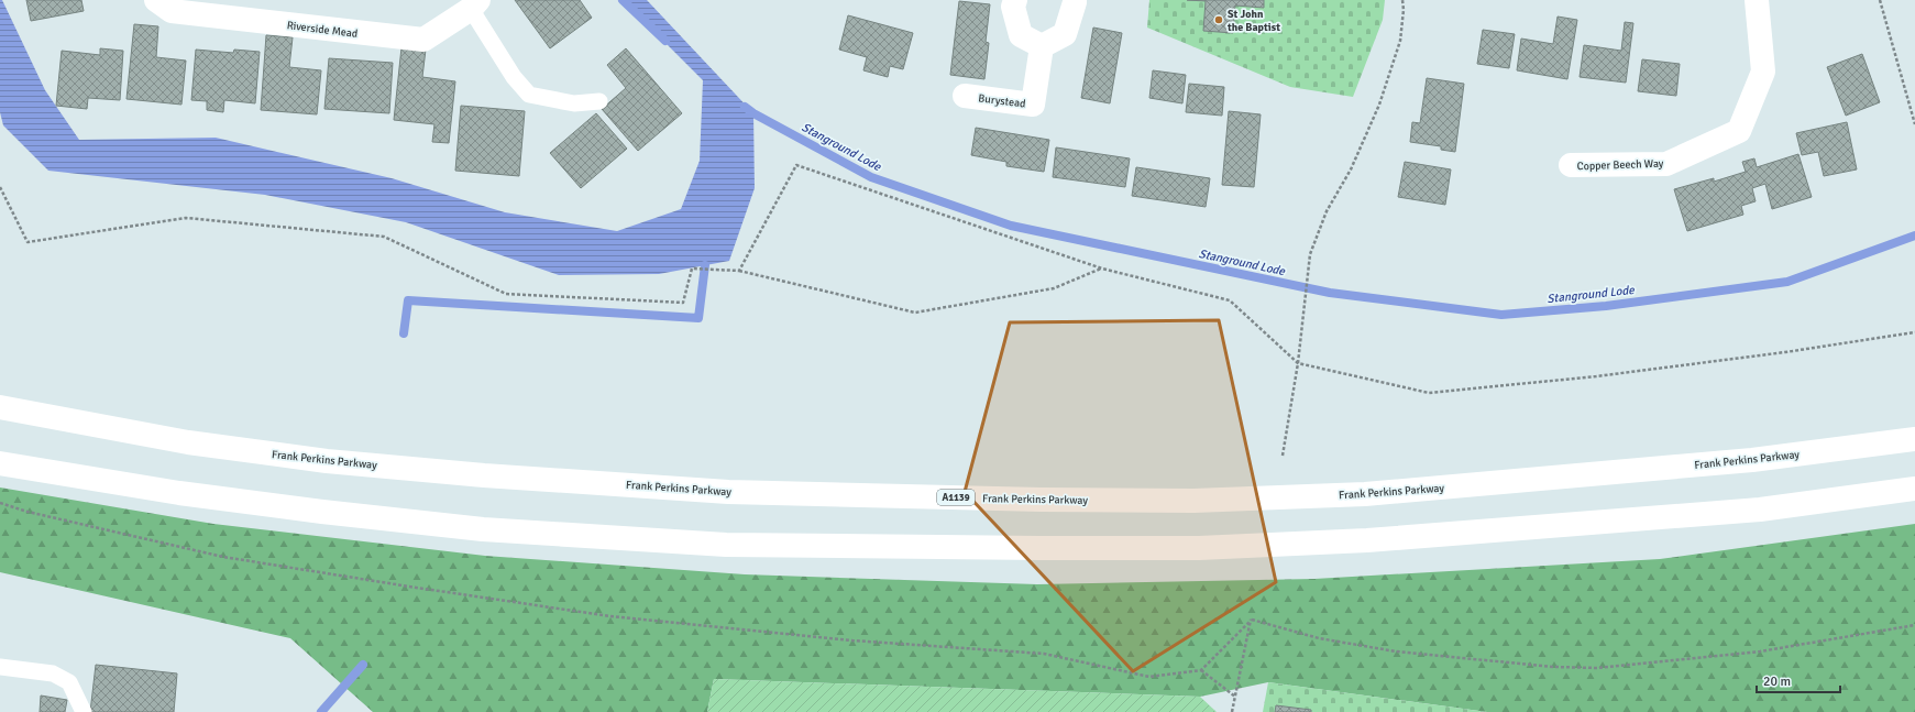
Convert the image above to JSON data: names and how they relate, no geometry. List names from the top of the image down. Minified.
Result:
{"streets":{"main road":["Riverside Mead","Burystead","Copper Beech Way","Frank Perkins Parkway","A1139"]},"water":["Stanground Lode"],"places":["St John the Baptist"],"scale_bar":"20 m"}
